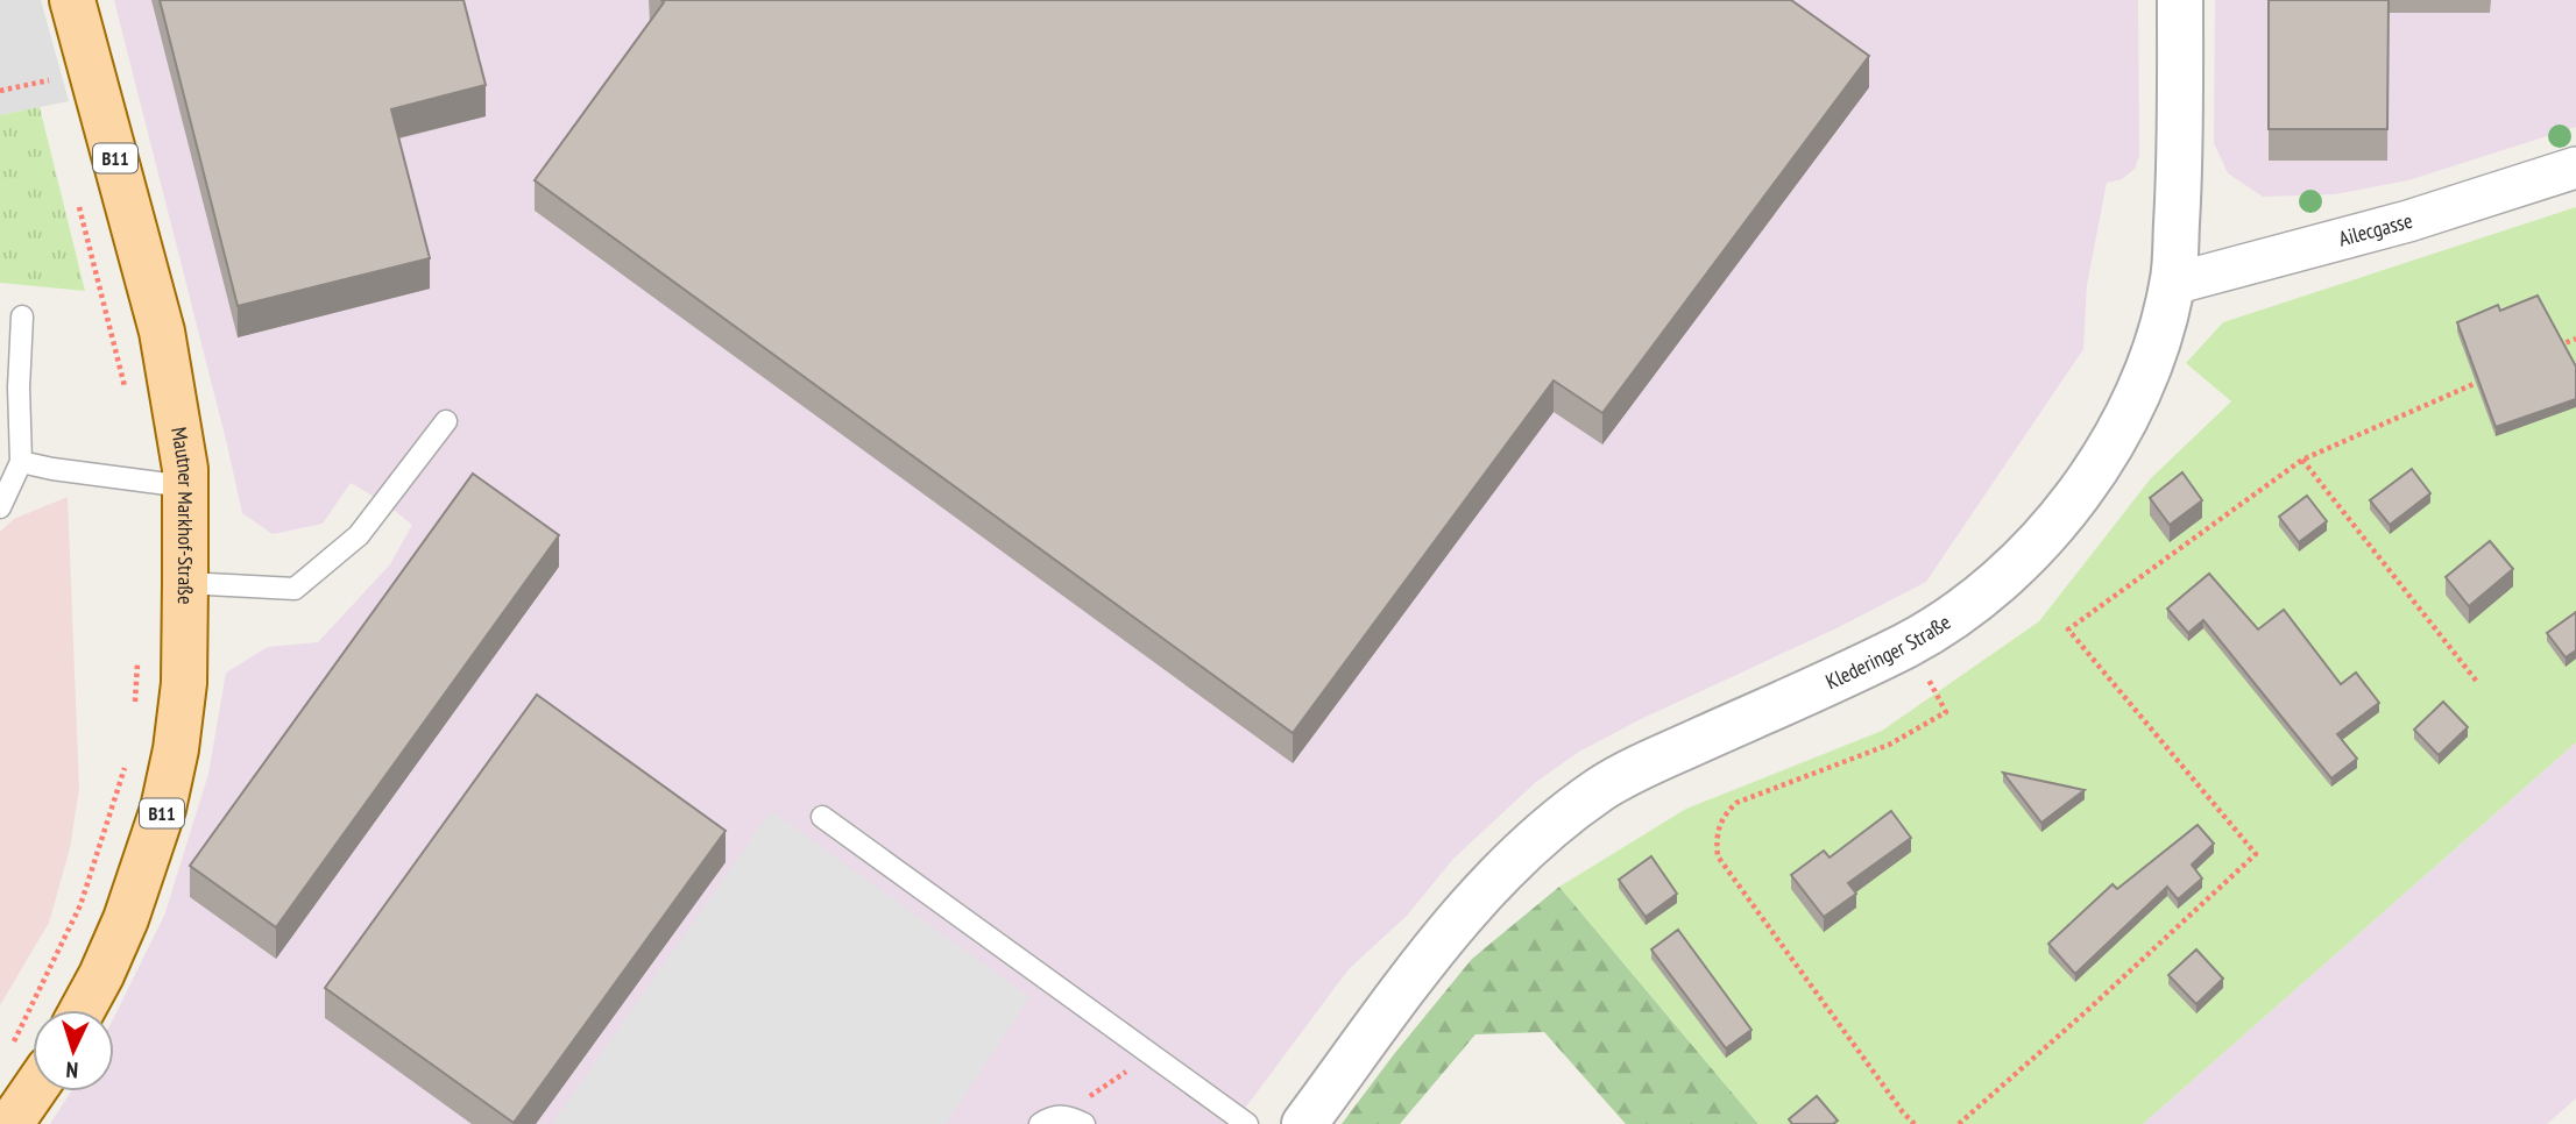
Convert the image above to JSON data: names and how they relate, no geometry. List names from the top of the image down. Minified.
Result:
{"streets":{"main road":["B11","Mautner Markhof-Straße"],"street":["Ailecgasse","Klederinger Straße"]},"crossings":[["Ailecgasse","Klederinger Straße"]],"north":"bottom"}
